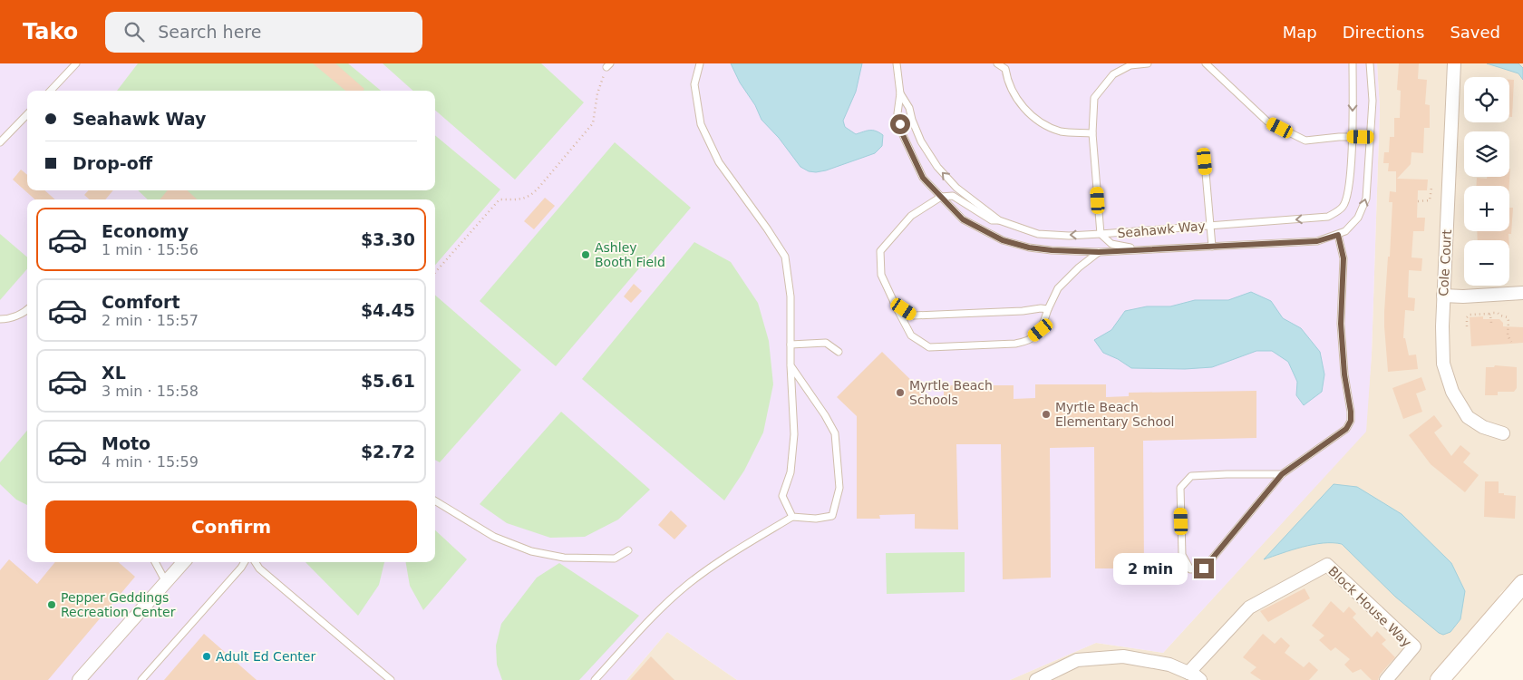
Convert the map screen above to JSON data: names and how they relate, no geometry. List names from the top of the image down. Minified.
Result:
{"streets":{"street":["Cole Court","Block House Way"],"lane":["Seahawk Way"]},"places":["Ashley Booth Field","Myrtle Beach Schools","Myrtle Beach Elementary School","Pepper Geddings Recreation Center","Adult Ed Center"],"page":{"header":"Tako","search":"Search here","nav":["Map","Directions","Saved"],"map_buttons":["+","−"],"banner":["Seahawk Way","Drop-off"],"list":[{"name":"Economy","note":"1 min · 15:56","value":"$3.30"},{"name":"Comfort","note":"2 min · 15:57","value":"$4.45"},{"name":"XL","note":"3 min · 15:58","value":"$5.61"},{"name":"Moto","note":"4 min · 15:59","value":"$2.72"}],"buttons":"Confirm","bubble":"2 min"}}
